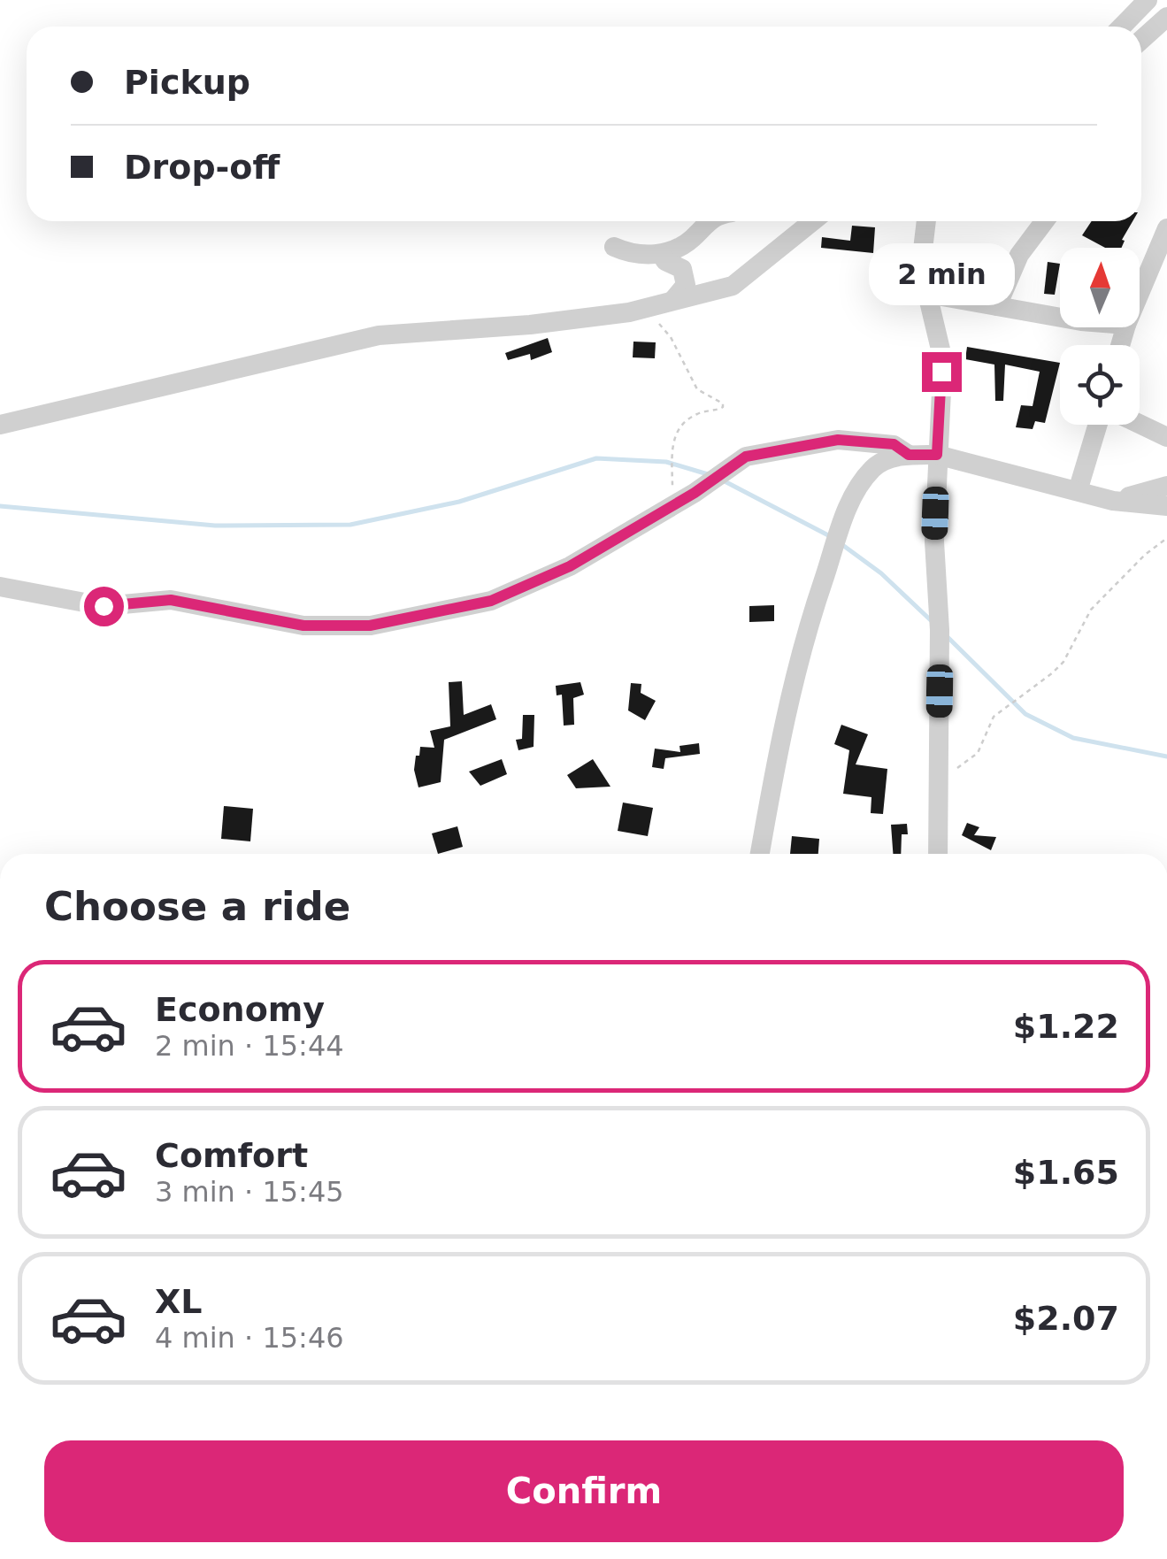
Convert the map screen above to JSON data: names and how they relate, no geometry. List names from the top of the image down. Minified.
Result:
{"north":"top","page":{"banner":["Pickup","Drop-off"],"bubble":"2 min","heading":"Choose a ride","list":[{"name":"Economy","note":"2 min · 15:44","value":"$1.22"},{"name":"Comfort","note":"3 min · 15:45","value":"$1.65"},{"name":"XL","note":"4 min · 15:46","value":"$2.07"}],"buttons":"Confirm"}}
